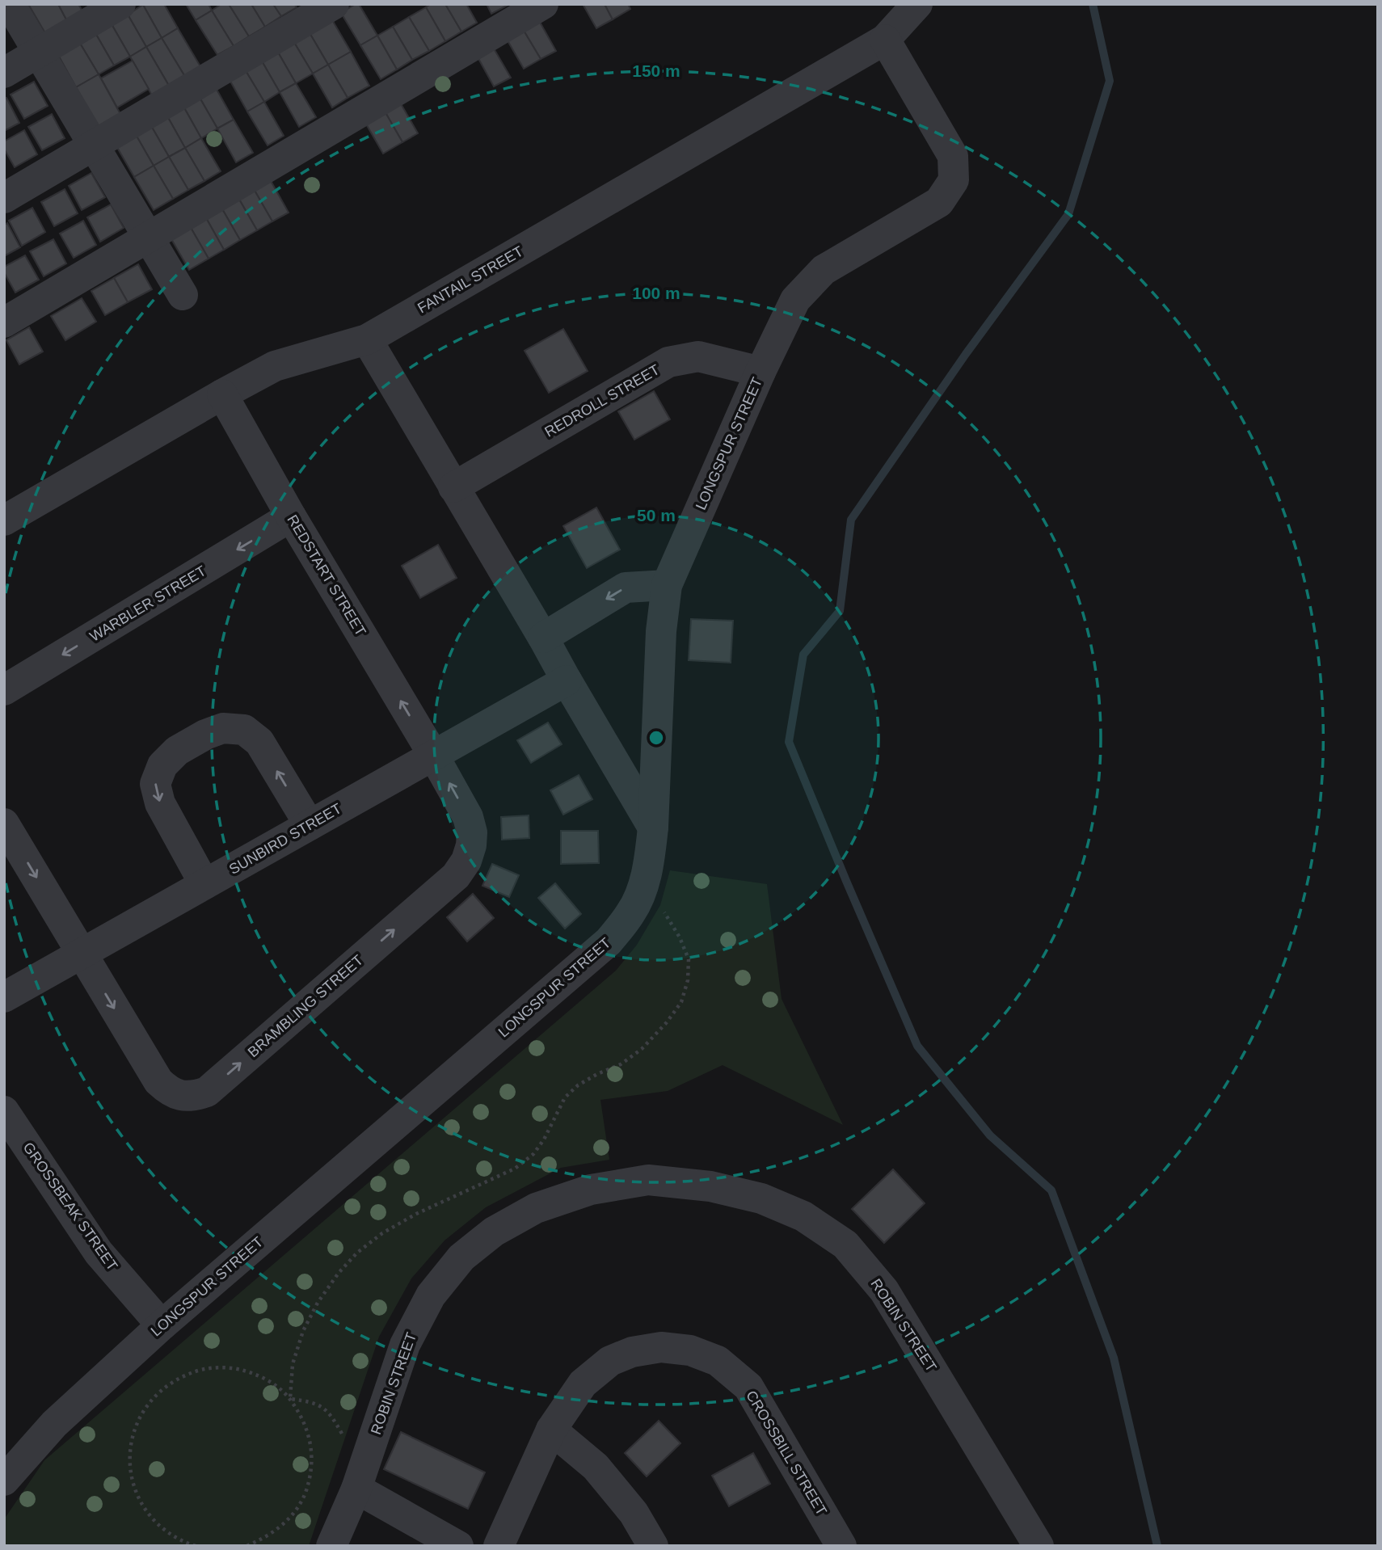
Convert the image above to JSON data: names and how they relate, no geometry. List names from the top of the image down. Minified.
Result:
{"streets":{"street":["FANTAIL STREET","REDROLL STREET","LONGSPUR STREET","REDSTART STREET","WARBLER STREET","SUNBIRD STREET","BRAMBLING STREET","GROSSBEAK STREET","ROBIN STREET","CROSSBILL STREET"]},"crossings":[["FANTAIL STREET","LONGSPUR STREET"],["FANTAIL STREET","REDSTART STREET"],["REDROLL STREET","LONGSPUR STREET"],["LONGSPUR STREET","GROSSBEAK STREET"],["REDSTART STREET","WARBLER STREET"],["REDSTART STREET","SUNBIRD STREET"],["REDSTART STREET","BRAMBLING STREET"],["SUNBIRD STREET","BRAMBLING STREET"]],"one_way":["WARBLER STREET"],"rings":["150 m","100 m","50 m"]}
